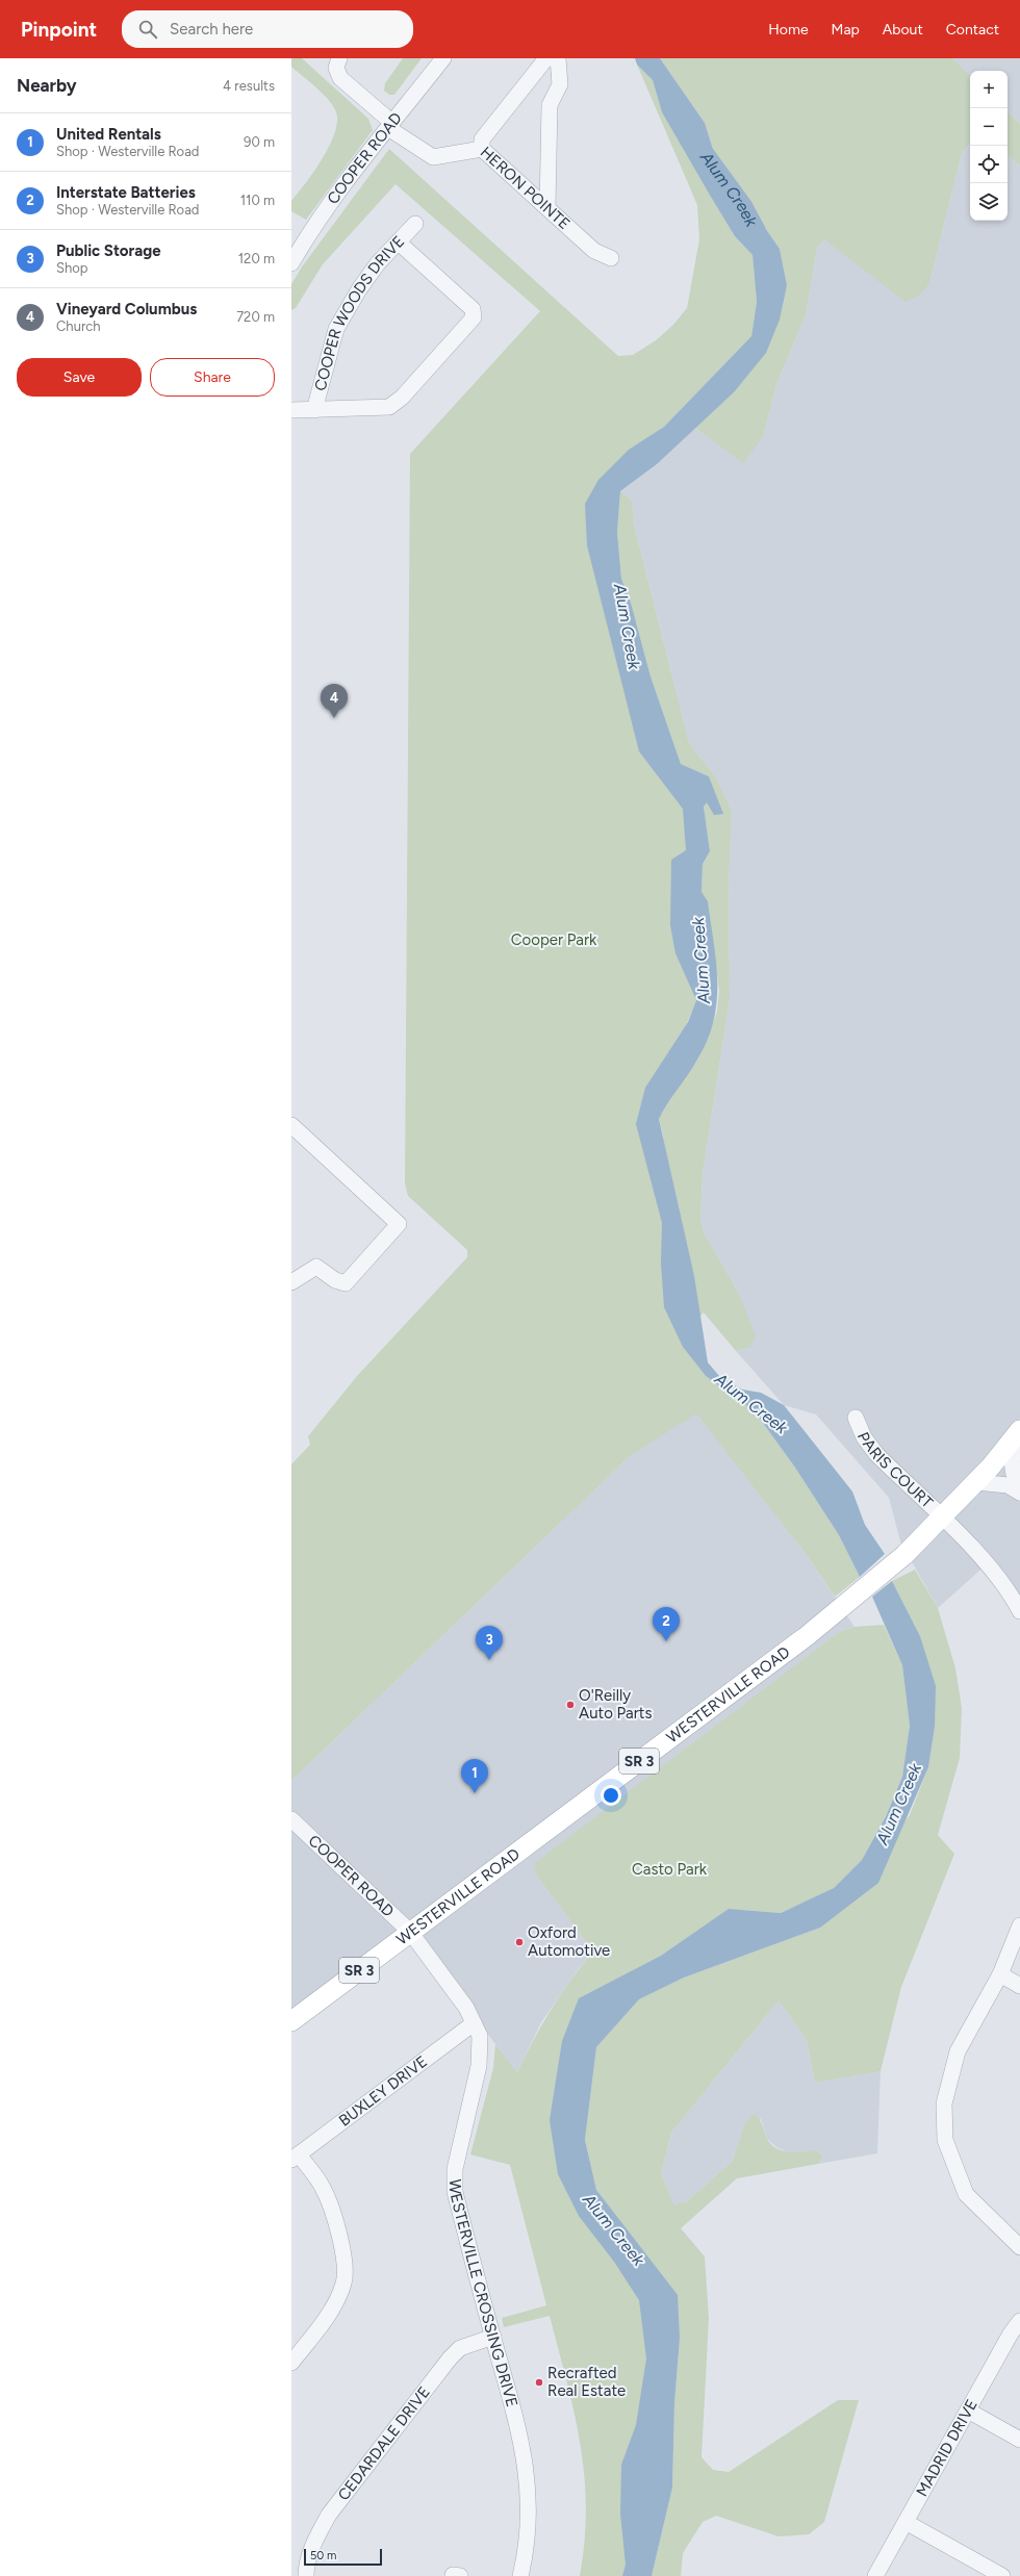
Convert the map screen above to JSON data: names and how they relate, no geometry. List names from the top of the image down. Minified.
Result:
{"streets":{"main road":["WESTERVILLE ROAD","SR 3"],"street":["COOPER ROAD","HERON POINTE","COOPER WOODS DRIVE","PARIS COURT","BUXLEY DRIVE","WESTERVILLE CROSSING DRIVE","CEDARDALE DRIVE","MADRID DRIVE"]},"crossings":[["COOPER ROAD","HERON POINTE"],["COOPER ROAD","WESTERVILLE ROAD"],["COOPER ROAD","WESTERVILLE CROSSING DRIVE"],["PARIS COURT","WESTERVILLE ROAD"],["WESTERVILLE ROAD","WESTERVILLE CROSSING DRIVE"],["BUXLEY DRIVE","WESTERVILLE CROSSING DRIVE"],["WESTERVILLE CROSSING DRIVE","CEDARDALE DRIVE"]],"water":["Alum Creek"],"parks":["Cooper Park","Casto Park"],"places":["O'Reilly Auto Parts","Oxford Automotive","Recrafted Real Estate"],"scale_bar":"50 m","page":{"header":"Pinpoint","search":"Search here","nav":["Home","Map","About","Contact"],"heading":["Nearby","4 results"],"map_buttons":["+","−"],"list":[{"mark":"1","name":"United Rentals","note":"Shop · Westerville Road","value":"90 m"},{"mark":"2","name":"Interstate Batteries","note":"Shop · Westerville Road","value":"110 m"},{"mark":"3","name":"Public Storage","note":"Shop","value":"120 m"},{"mark":"4","name":"Vineyard Columbus","note":"Church","value":"720 m"}],"buttons":["Save","Share"],"pins":["4","2","3","1"],"scale":"50 m"}}
